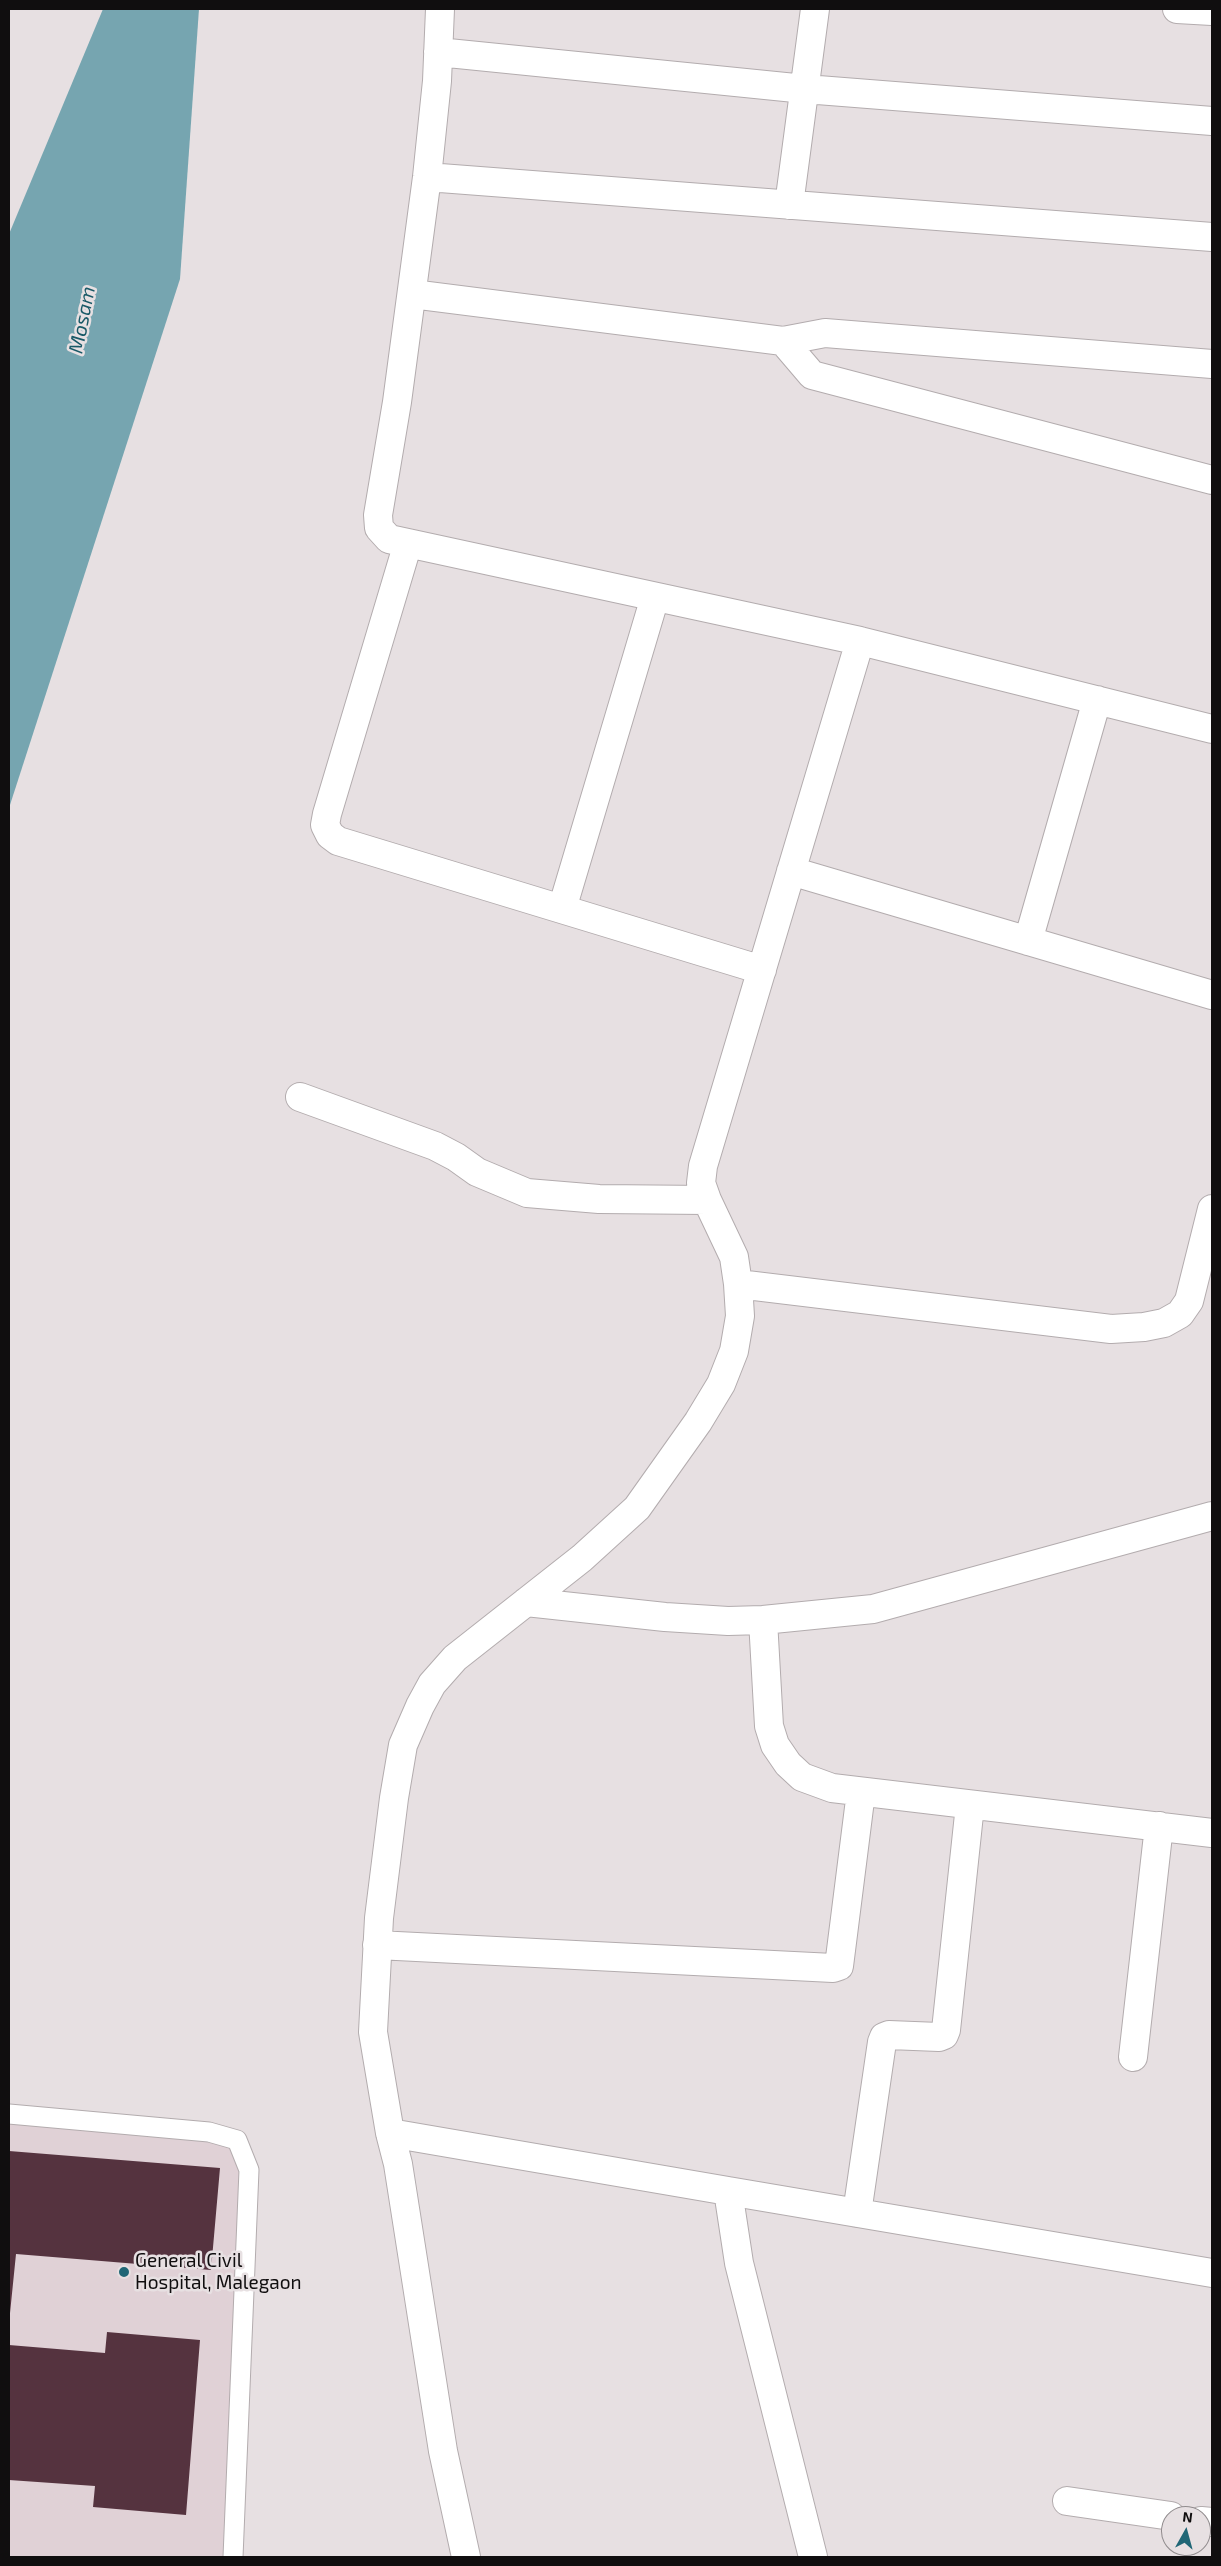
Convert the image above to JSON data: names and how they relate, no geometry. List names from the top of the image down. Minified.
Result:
{"water":["Mosam"],"places":["General Civil Hospital, Malegaon"],"north":"top"}
